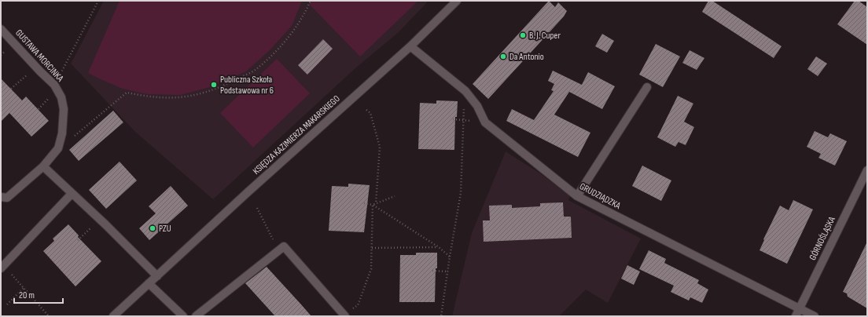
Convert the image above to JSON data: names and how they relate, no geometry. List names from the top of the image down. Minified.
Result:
{"streets":{"street":["GUSTAWA MORCINKA","KSIĘDZA KAZIMIERZA MAKARSKIEGO","GRUDZIĄDZKA","GÓRNOŚLĄSKA"]},"crossings":[["KSIĘDZA KAZIMIERZA MAKARSKIEGO","GRUDZIĄDZKA"],["GRUDZIĄDZKA","GÓRNOŚLĄSKA"]],"places":["B. J. Cuper","Da Antonio","Publiczna Szkoła Podstawowa nr 6","PZU"],"scale_bar":"20 m"}
